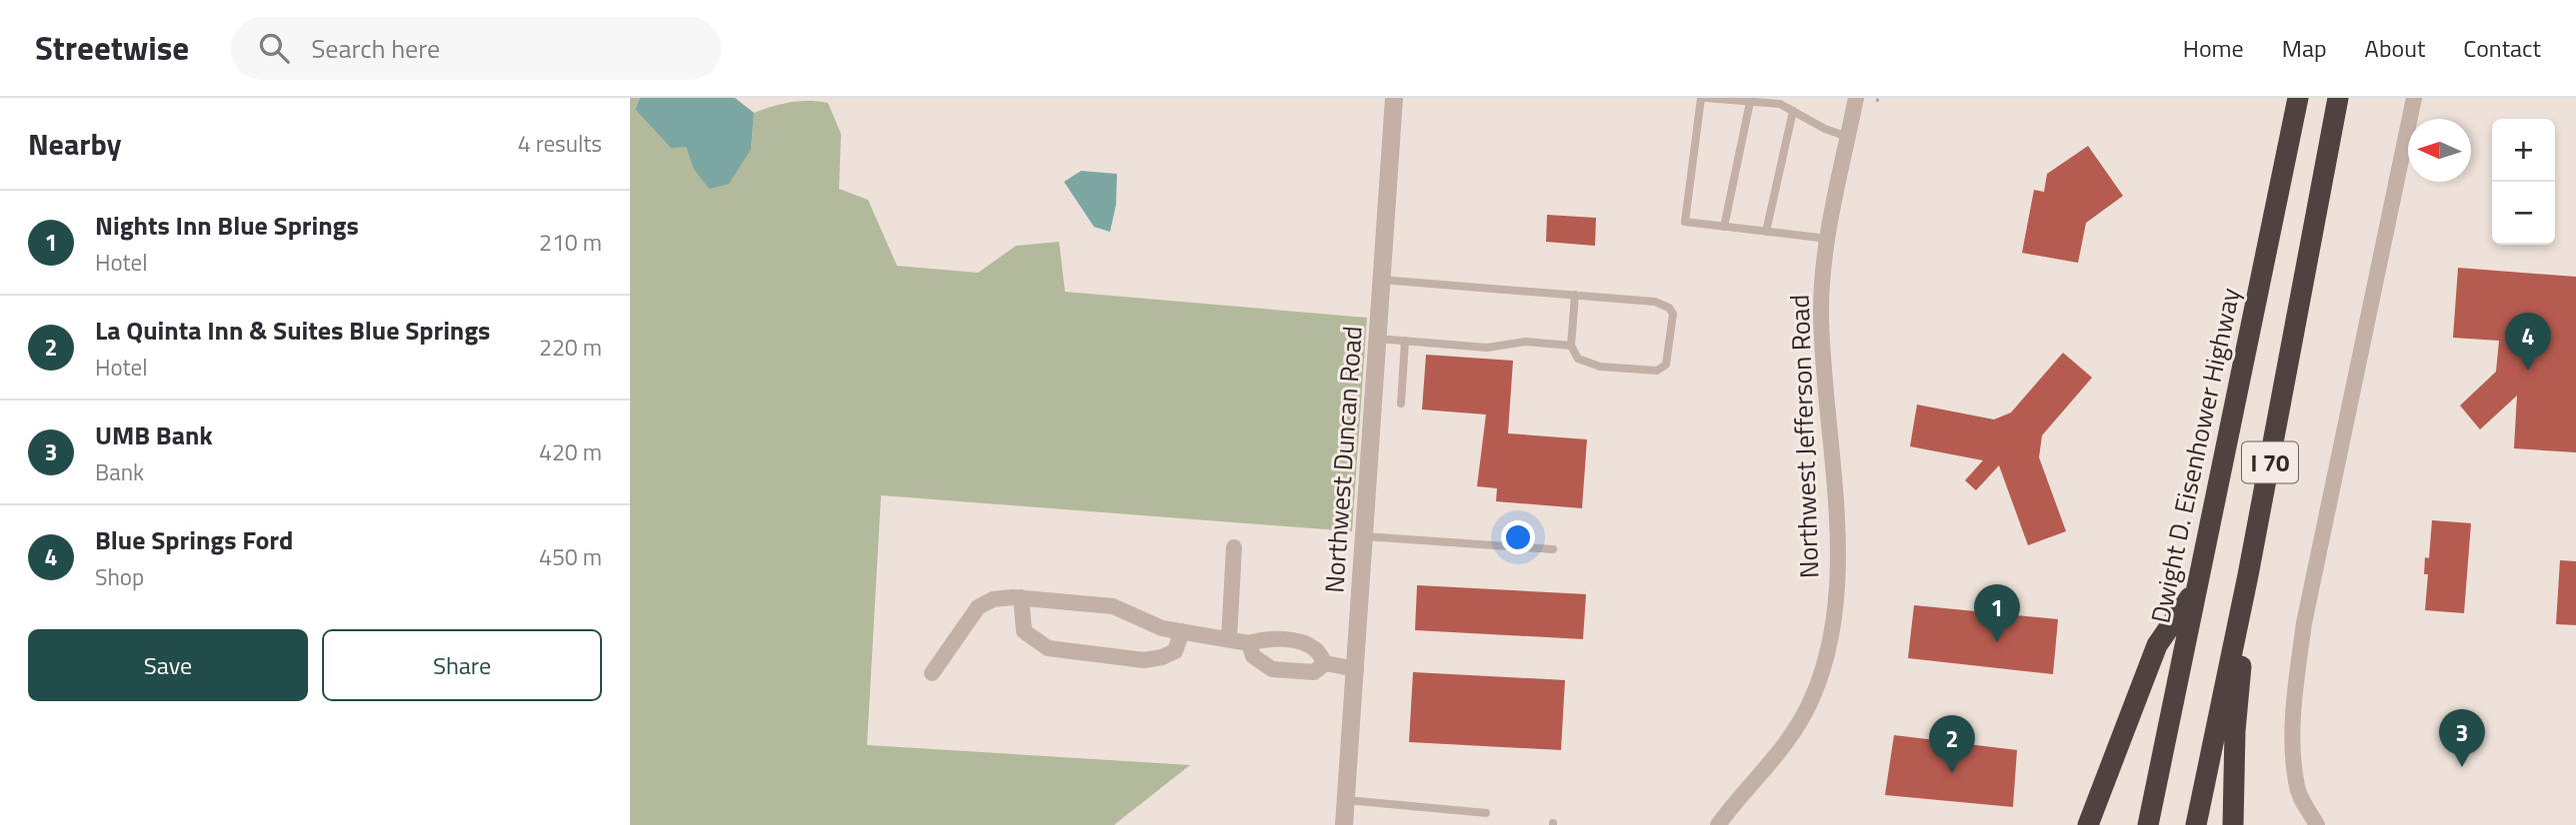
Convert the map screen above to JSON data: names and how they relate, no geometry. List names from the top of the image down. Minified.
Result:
{"streets":{"highway":["Dwight D. Eisenhower Highway","I 70"],"street":["Northwest Jefferson Road","Northwest Duncan Road"]},"north":"left","page":{"header":"Streetwise","search":"Search here","nav":["Home","Map","About","Contact"],"heading":["Nearby","4 results"],"map_buttons":["+","−"],"list":[{"mark":"1","name":"Nights Inn Blue Springs","note":"Hotel","value":"210 m"},{"mark":"2","name":"La Quinta Inn & Suites Blue Springs","note":"Hotel","value":"220 m"},{"mark":"3","name":"UMB Bank","note":"Bank","value":"420 m"},{"mark":"4","name":"Blue Springs Ford","note":"Shop","value":"450 m"}],"pins":["4","1","3","2"],"buttons":["Save","Share"]}}
